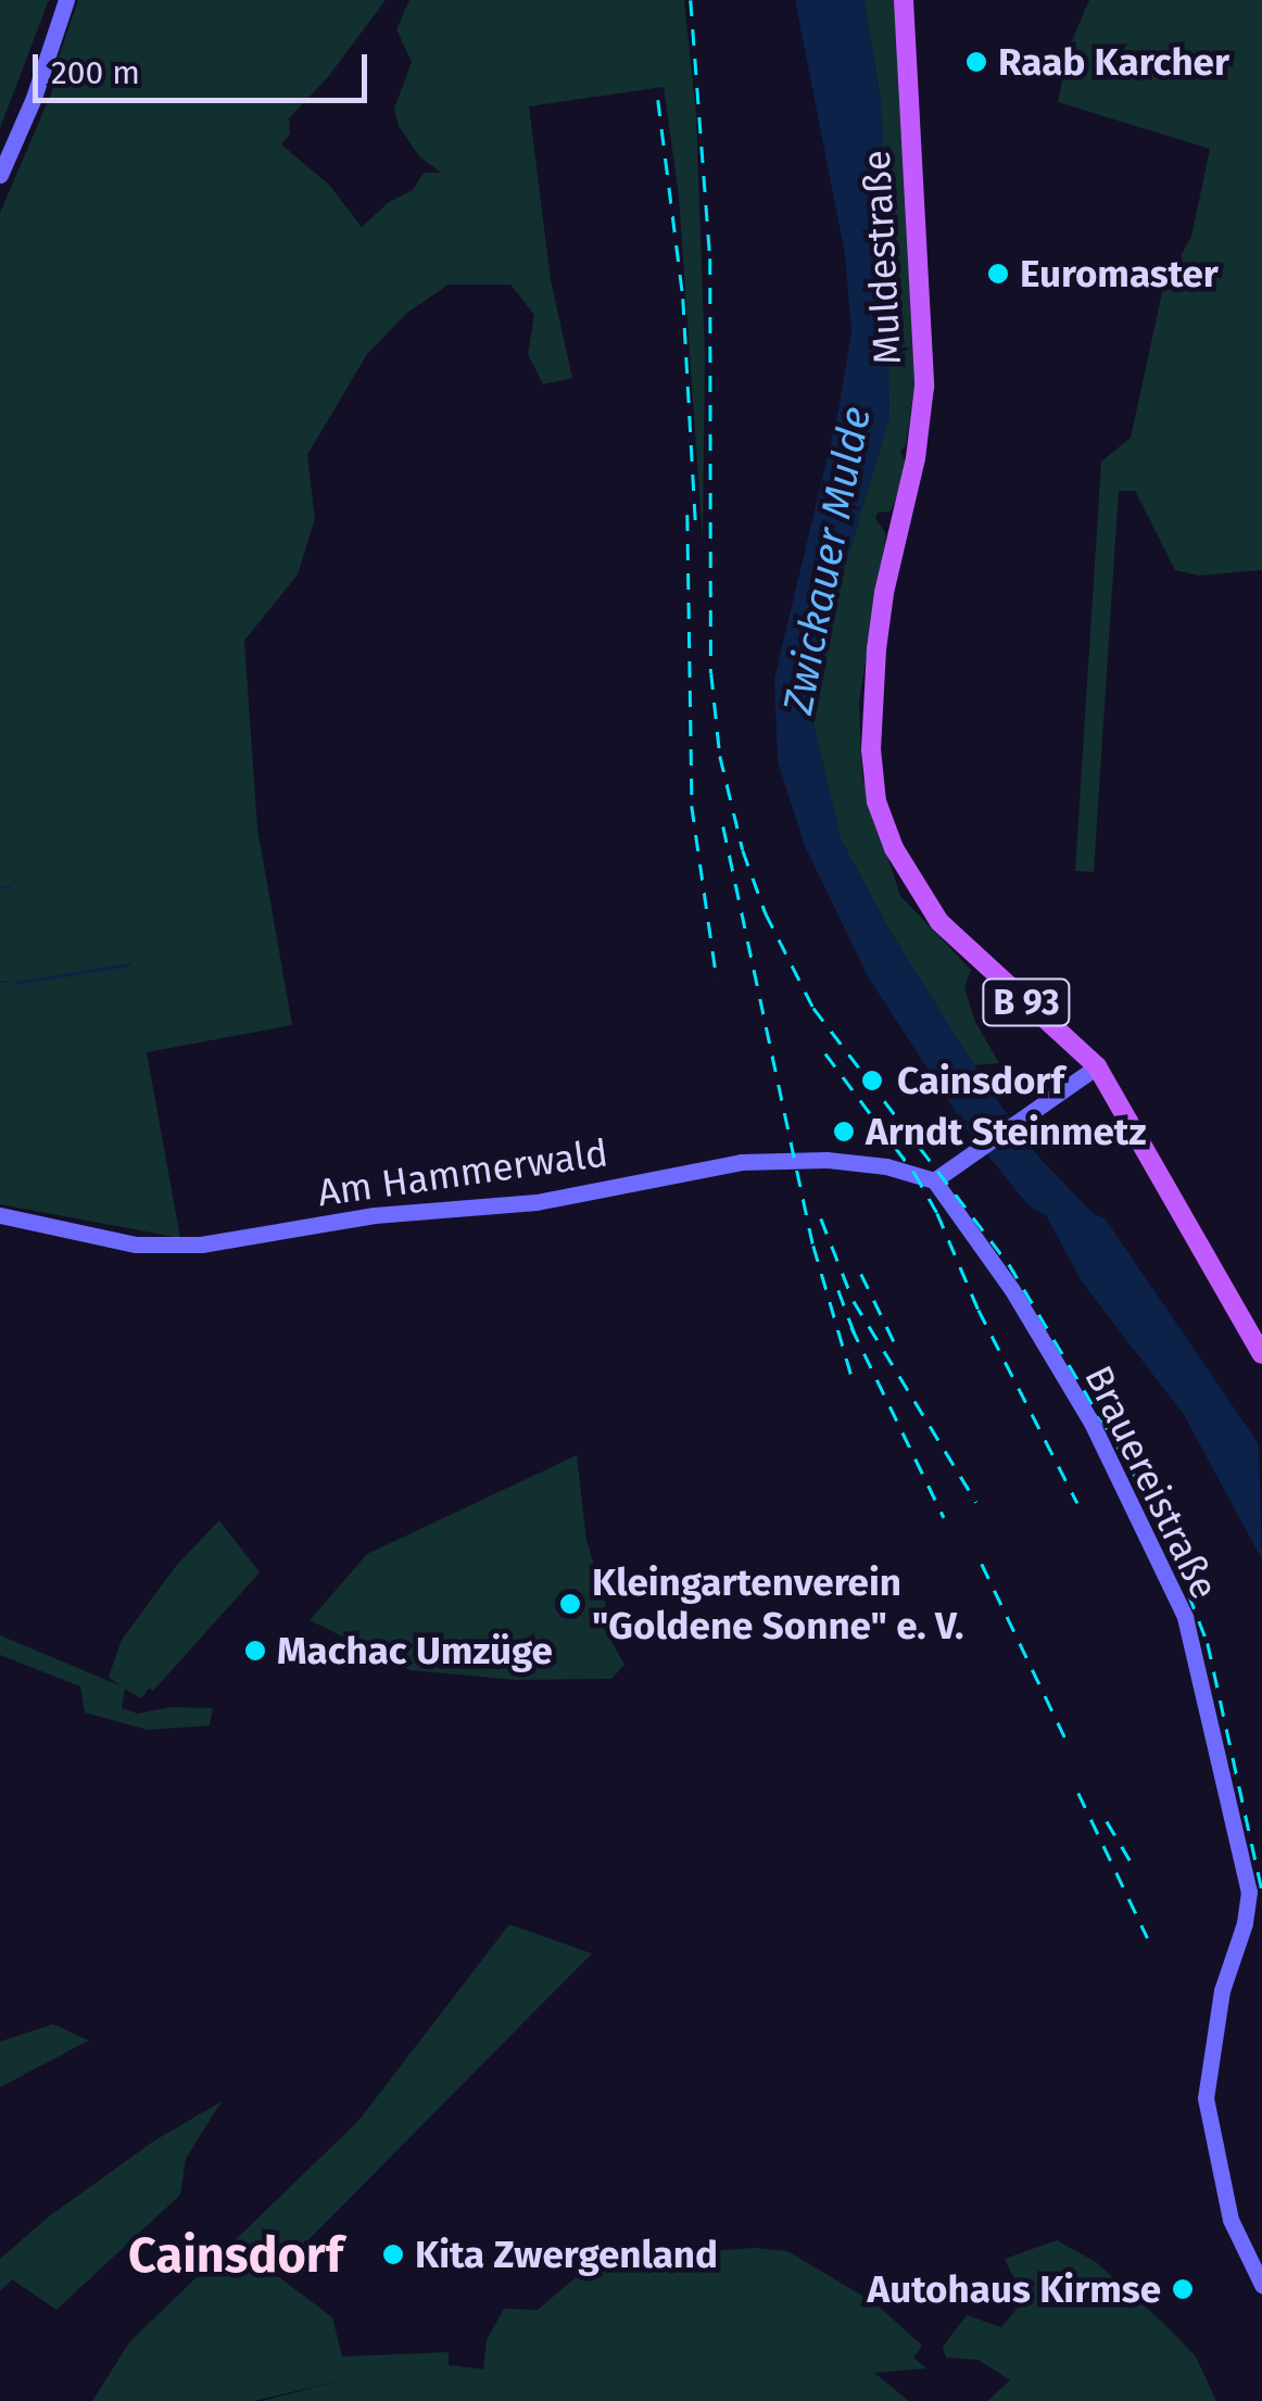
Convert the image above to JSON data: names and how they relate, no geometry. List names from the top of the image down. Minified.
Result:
{"streets":{"main road":["Muldestraße","B 93","Am Hammerwald","Brauereistraße"]},"crossings":[["Am Hammerwald","Brauereistraße"]],"districts":["Cainsdorf"],"water":["Zwickauer Mulde"],"places":["Raab Karcher","Euromaster","Cainsdorf","Arndt Steinmetz","Kleingartenverein \"Goldene Sonne\" e. V.","Machac Umzüge","Kita Zwergenland","Autohaus Kirmse"],"scale_bar":"200 m"}
